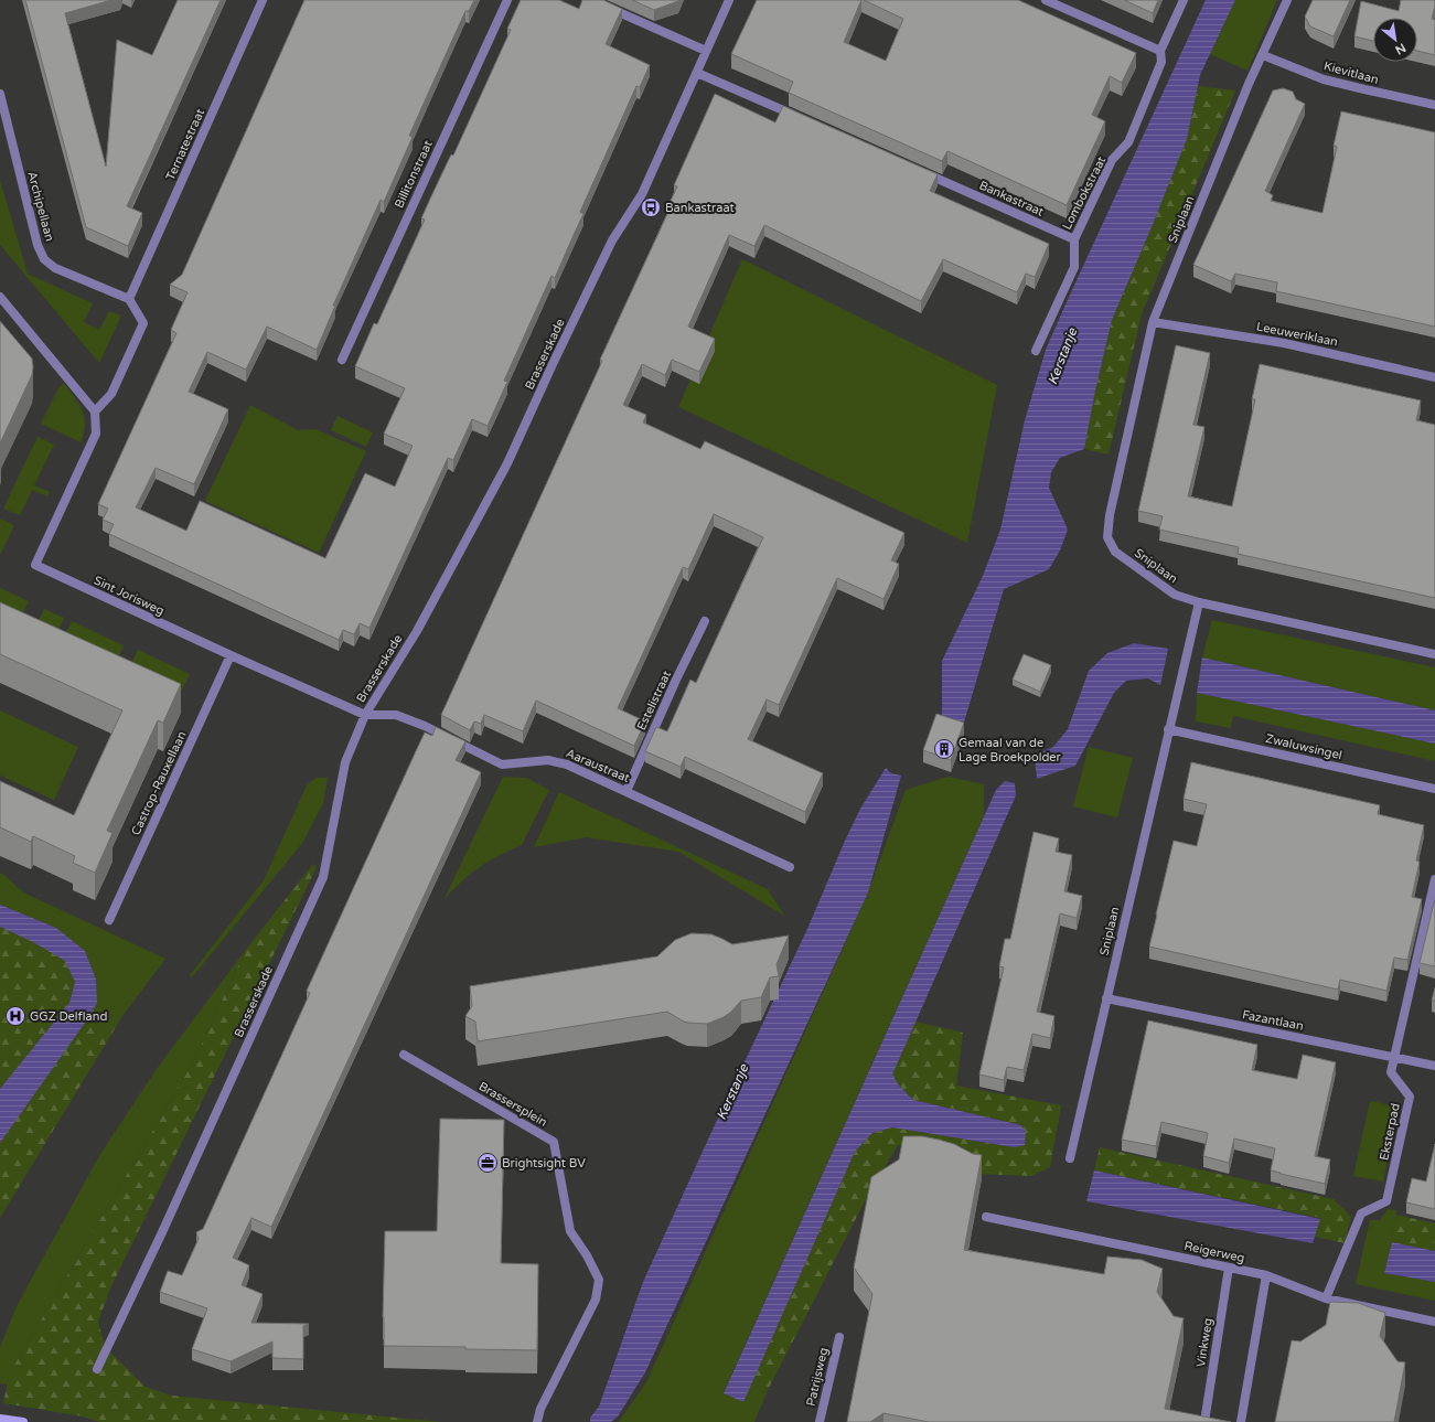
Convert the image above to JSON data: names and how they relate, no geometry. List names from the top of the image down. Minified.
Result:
{"streets":{"street":["Kievitlaan","Ternatestraat","Billitonstraat","Lombokstraat","Bankastraat","Archipellaan","Sniplaan","Leeuweriklaan","Brasserskade","Sint Jorisweg","Estelístraat","Zwaluwsingel","Aaraustraat","Castrop-Rauxellaan","Fazantlaan","Brassersplein","Eksterpad","Reigerweg","Vinkweg","Patrijsweg"]},"crossings":[["Kievitlaan","Sniplaan"],["Ternatestraat","Archipellaan"],["Lombokstraat","Bankastraat"],["Sniplaan","Leeuweriklaan"],["Sniplaan","Zwaluwsingel"],["Sniplaan","Fazantlaan"],["Brasserskade","Sint Jorisweg"],["Brasserskade","Aaraustraat"],["Sint Jorisweg","Aaraustraat"],["Sint Jorisweg","Castrop-Rauxellaan"],["Estelístraat","Aaraustraat"],["Fazantlaan","Eksterpad"],["Eksterpad","Reigerweg"],["Reigerweg","Vinkweg"]],"water":["Kerstanje"],"places":{"bus stop":["Bankastraat"],"building":["Gemaal van de Lage Broekpolder"],"hospital":["GGZ Delfland"],"office":["Brightsight BV"]},"north":"bottom right"}
